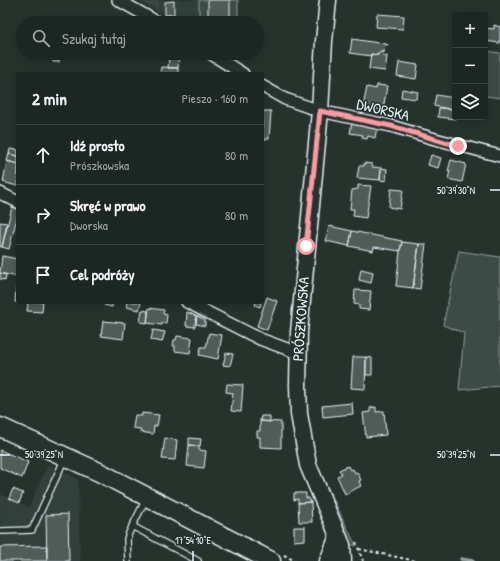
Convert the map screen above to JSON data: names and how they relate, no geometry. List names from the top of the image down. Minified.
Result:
{"streets":{"main road":["PRÓSZKOWSKA"],"street":["DWORSKA"]},"crossings":[["DWORSKA","PRÓSZKOWSKA"]],"page":{"map_buttons":["+","−"],"search":"Szukaj tutaj","heading":["2 min","Pieszo · 160 m"],"list":[["Idź prosto","Prószkowska","80 m"],["Skręć w prawo","Dworska","80 m"],"Cel podróży"]},"coordinates":["50°39'30\"N","50°39'25\"N","17°54'10\"E"]}
